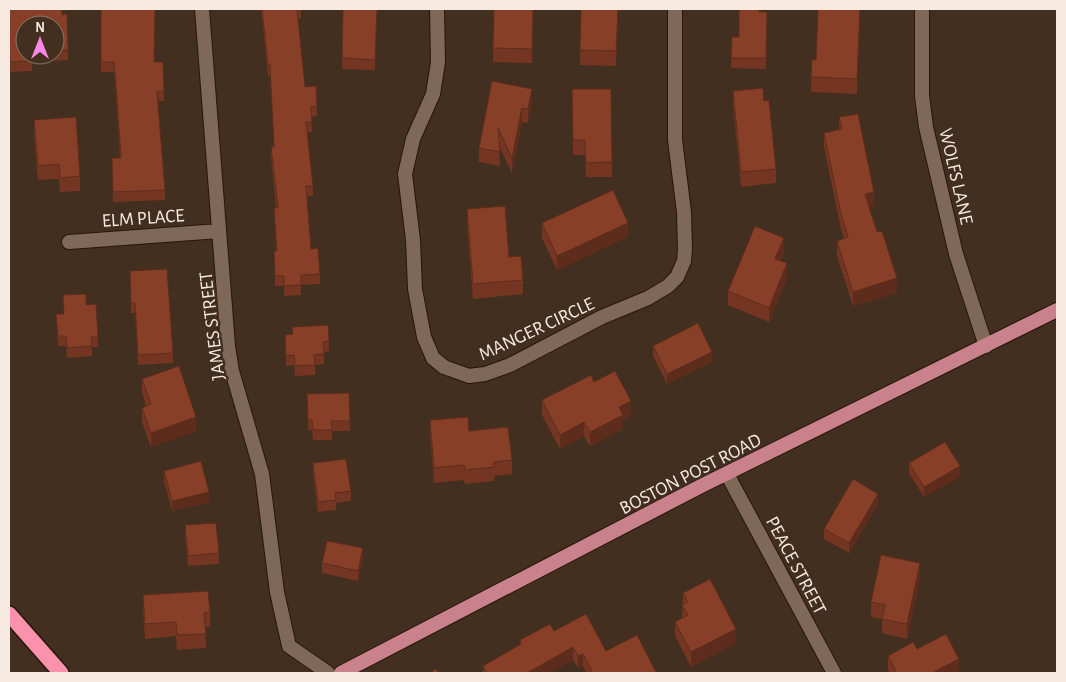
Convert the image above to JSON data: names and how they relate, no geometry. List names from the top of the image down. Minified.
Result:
{"streets":{"main road":["BOSTON POST ROAD"],"street":["WOLFS LANE","ELM PLACE","JAMES STREET","MANGER CIRCLE","PEACE STREET"]},"crossings":[["WOLFS LANE","BOSTON POST ROAD"],["ELM PLACE","JAMES STREET"],["BOSTON POST ROAD","PEACE STREET"]],"north":"top"}
